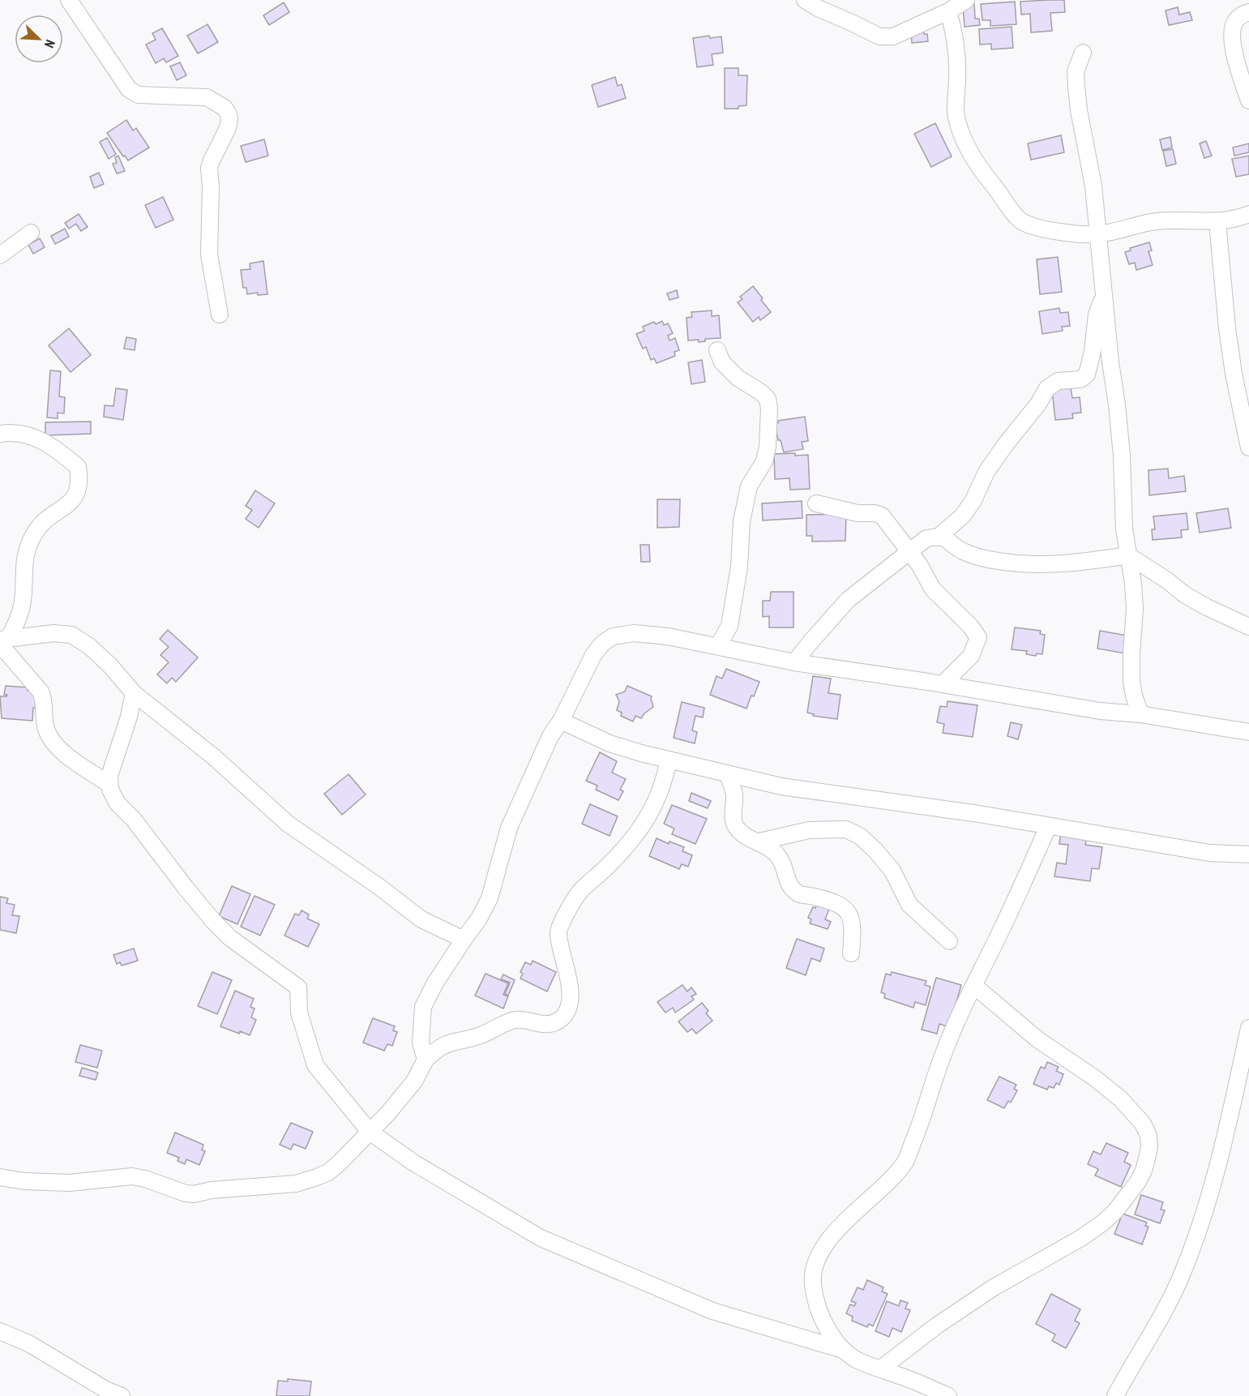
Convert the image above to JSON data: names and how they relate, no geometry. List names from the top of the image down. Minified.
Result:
{"north":"bottom right"}
